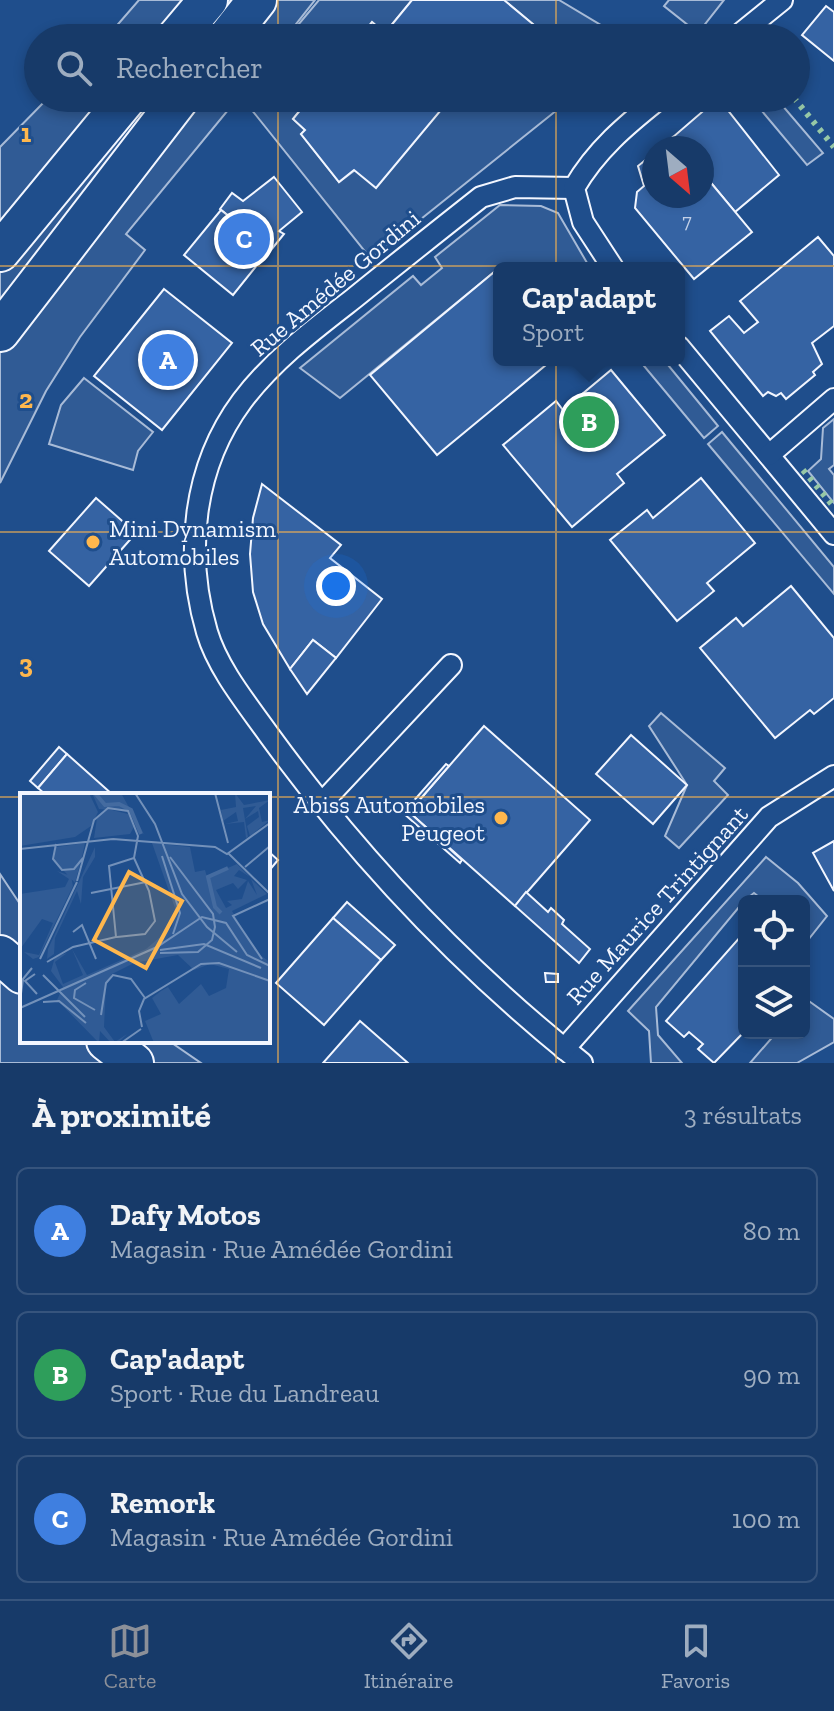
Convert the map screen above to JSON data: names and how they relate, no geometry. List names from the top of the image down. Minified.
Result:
{"streets":{"street":["Rue Amédée Gordini","Rue Maurice Trintignant"]},"crossings":[["Rue Amédée Gordini","Rue Maurice Trintignant"]],"places":["Mini Dynamism Automobiles","Abiss Automobiles Peugeot"],"house_numbers":["7"],"north":"bottom right","page":{"search":"Rechercher","pins":["C","A","B"],"popup":["Cap'adapt","Sport"],"heading":["À proximité","3 résultats"],"list":[{"mark":"A","name":"Dafy Motos","note":"Magasin · Rue Amédée Gordini","value":"80 m"},{"mark":"B","name":"Cap'adapt","note":"Sport · Rue du Landreau","value":"90 m"},{"mark":"C","name":"Remork","note":"Magasin · Rue Amédée Gordini","value":"100 m"}],"nav":["Carte","Itinéraire","Favoris"]},"grid":{"rows":["1","2","3"]}}
